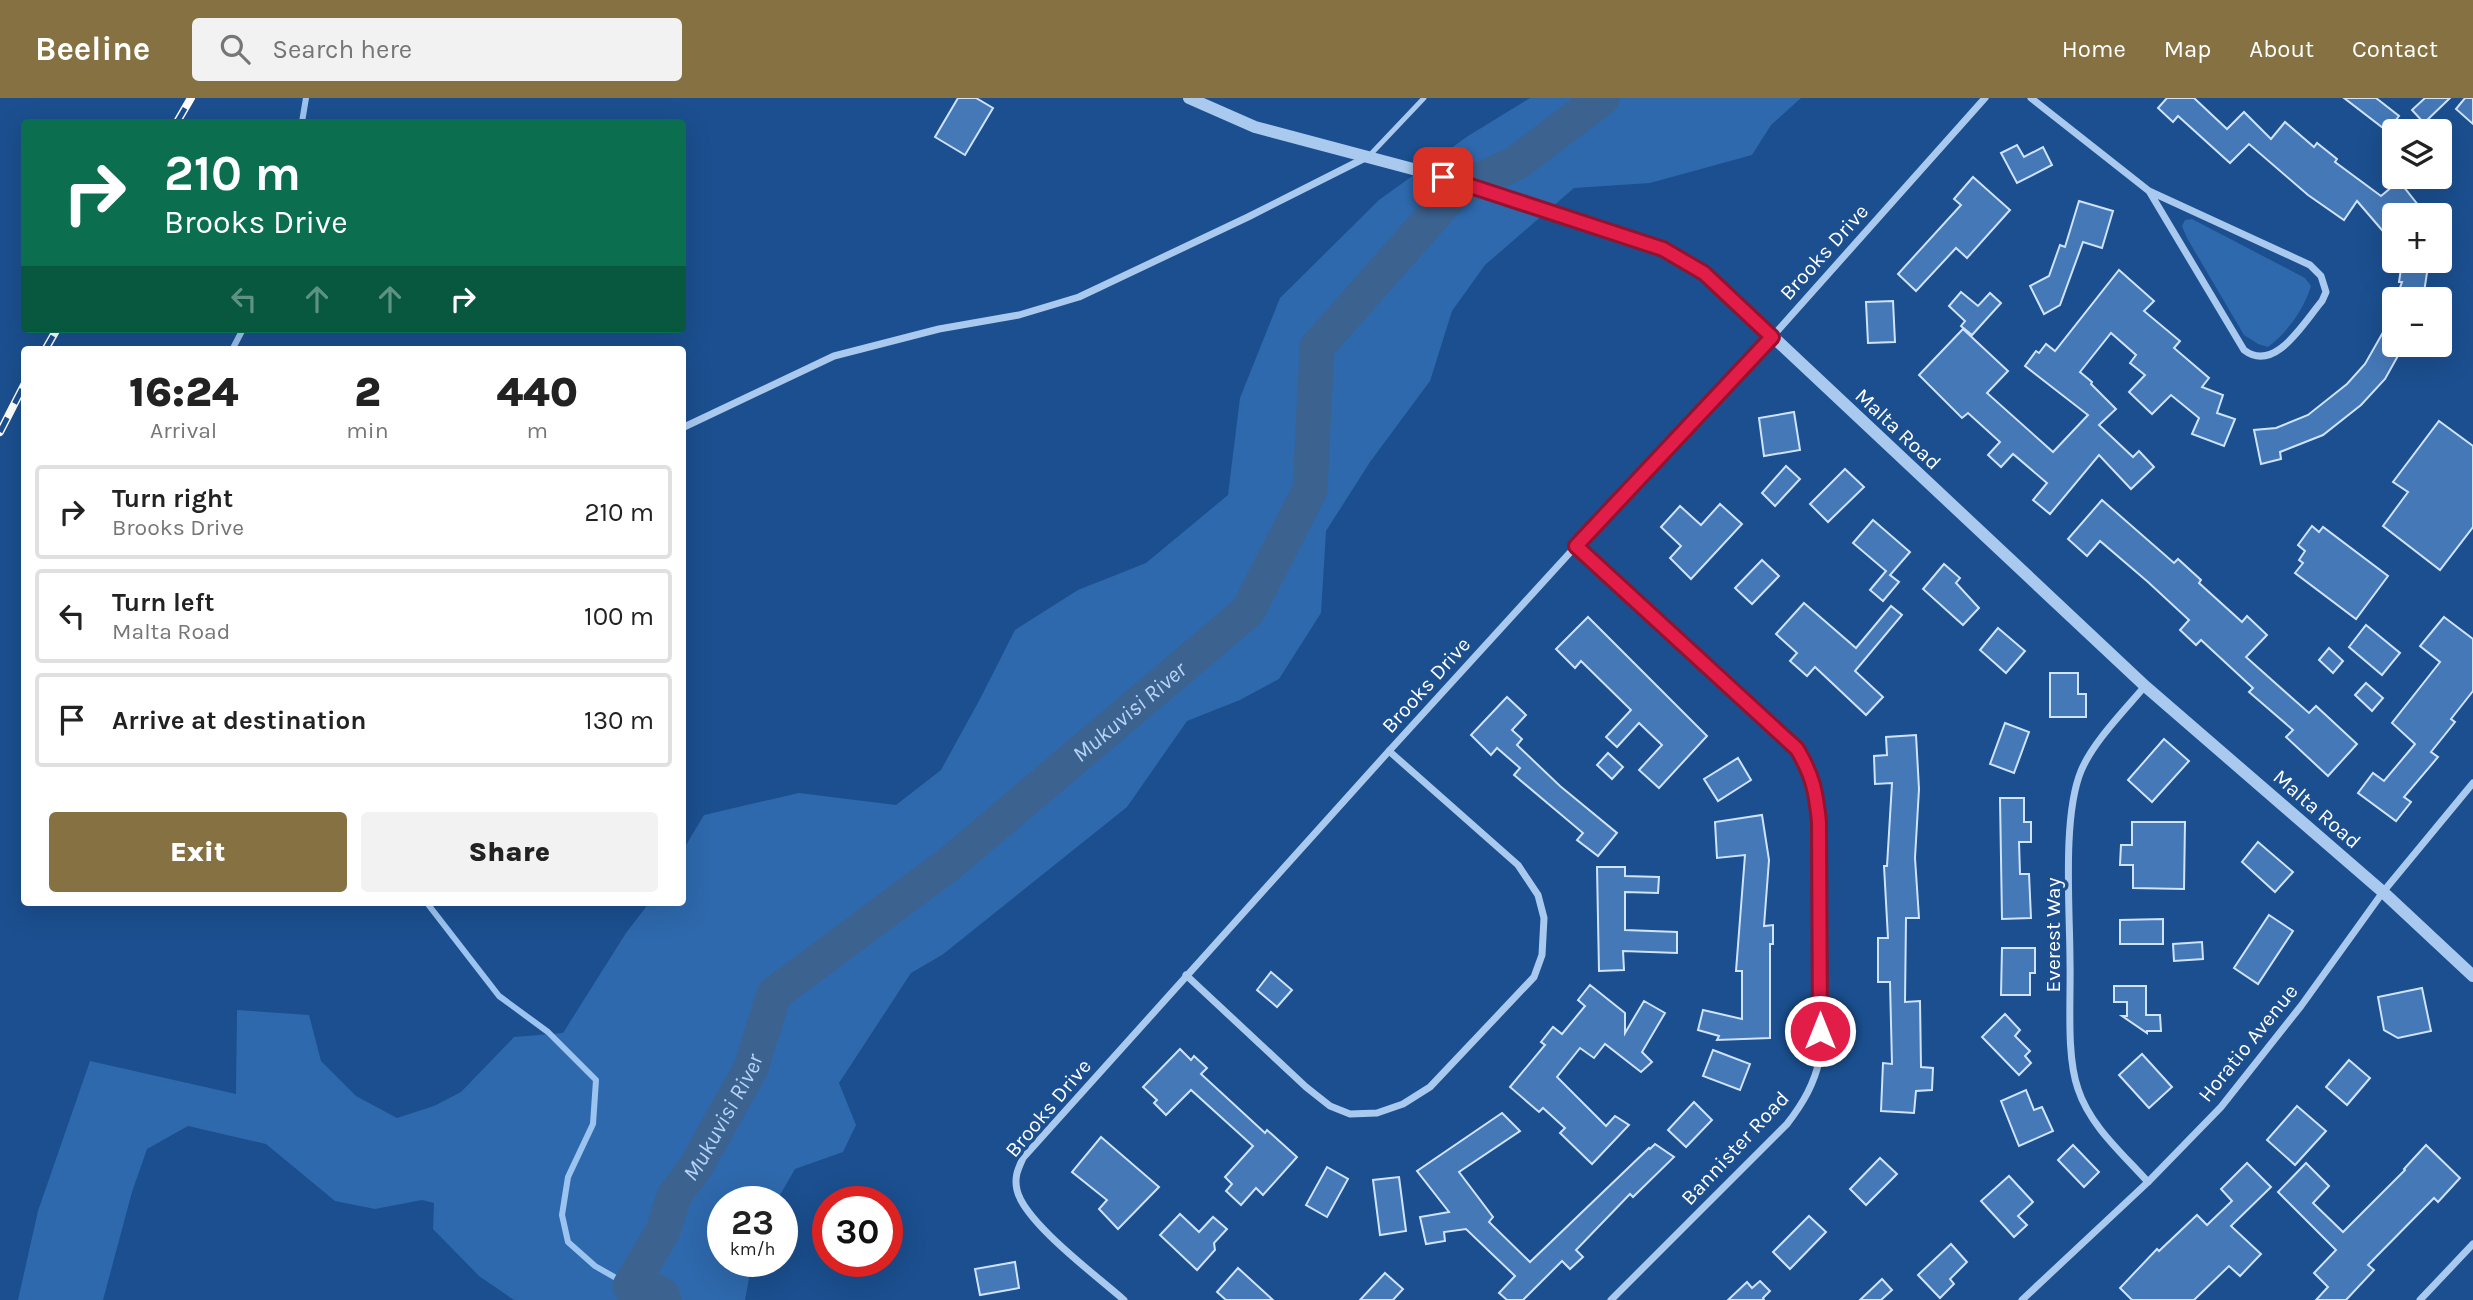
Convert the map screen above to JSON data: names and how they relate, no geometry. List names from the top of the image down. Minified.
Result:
{"streets":{"street":["Brooks Drive","Malta Road","Everest Way","Horatio Avenue","Bannister Road"]},"crossings":[["Brooks Drive","Malta Road"],["Brooks Drive","Bannister Road"],["Malta Road","Everest Way"],["Malta Road","Horatio Avenue"],["Everest Way","Horatio Avenue"]],"water":["Mukuvisi River"],"page":{"header":"Beeline","search":"Search here","nav":["Home","Map","About","Contact"],"map_buttons":["+","−"],"turn":["210 m","Brooks Drive"],"eta":["16:24","Arrival","2","min","440","m"],"list":[{"name":"Turn right","note":"Brooks Drive","value":"210 m"},{"name":"Turn left","note":"Malta Road","value":"100 m"},{"name":"Arrive at destination","value":"130 m"}],"buttons":["Exit","Share"],"speed":"23 km/h","limit":"30"}}
